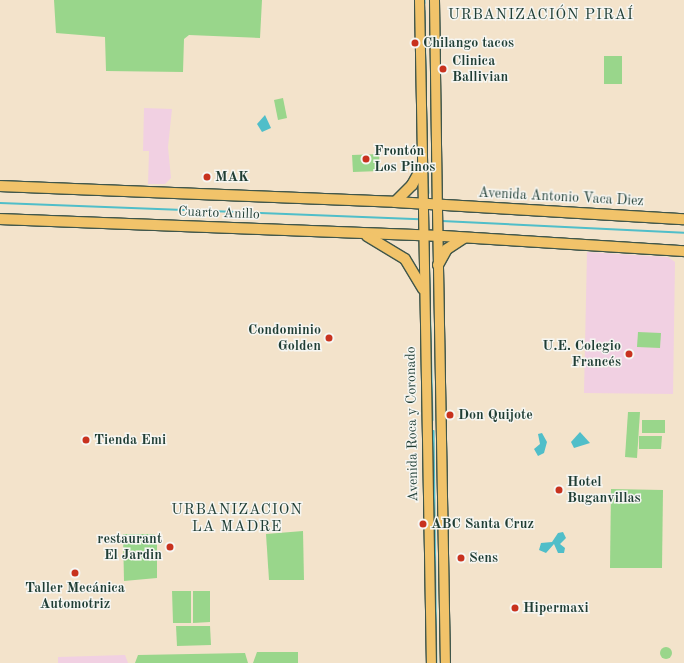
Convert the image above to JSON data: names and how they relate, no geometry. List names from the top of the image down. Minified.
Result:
{"streets":{"highway":["Avenida Antonio Vaca Diez","Cuarto Anillo"],"main road":["Avenida Roca y Coronado"]},"crossings":[["Avenida Antonio Vaca Diez","Cuarto Anillo"],["Avenida Antonio Vaca Diez","Avenida Roca y Coronado"],["Cuarto Anillo","Avenida Roca y Coronado"]],"districts":["URBANIZACIÓN PIRAÍ","URBANIZACION LA MADRE"],"places":["Chilango tacos","Clinica Ballivian","Frontón Los Pinos","MAK","Condominio Golden","U.E. Colegio Francés","Don Quijote","Tienda Emi","Hotel Buganvillas","ABC Santa Cruz","restaurant El Jardin","Sens","Taller Mecánica Automotriz","Hipermaxi"]}
